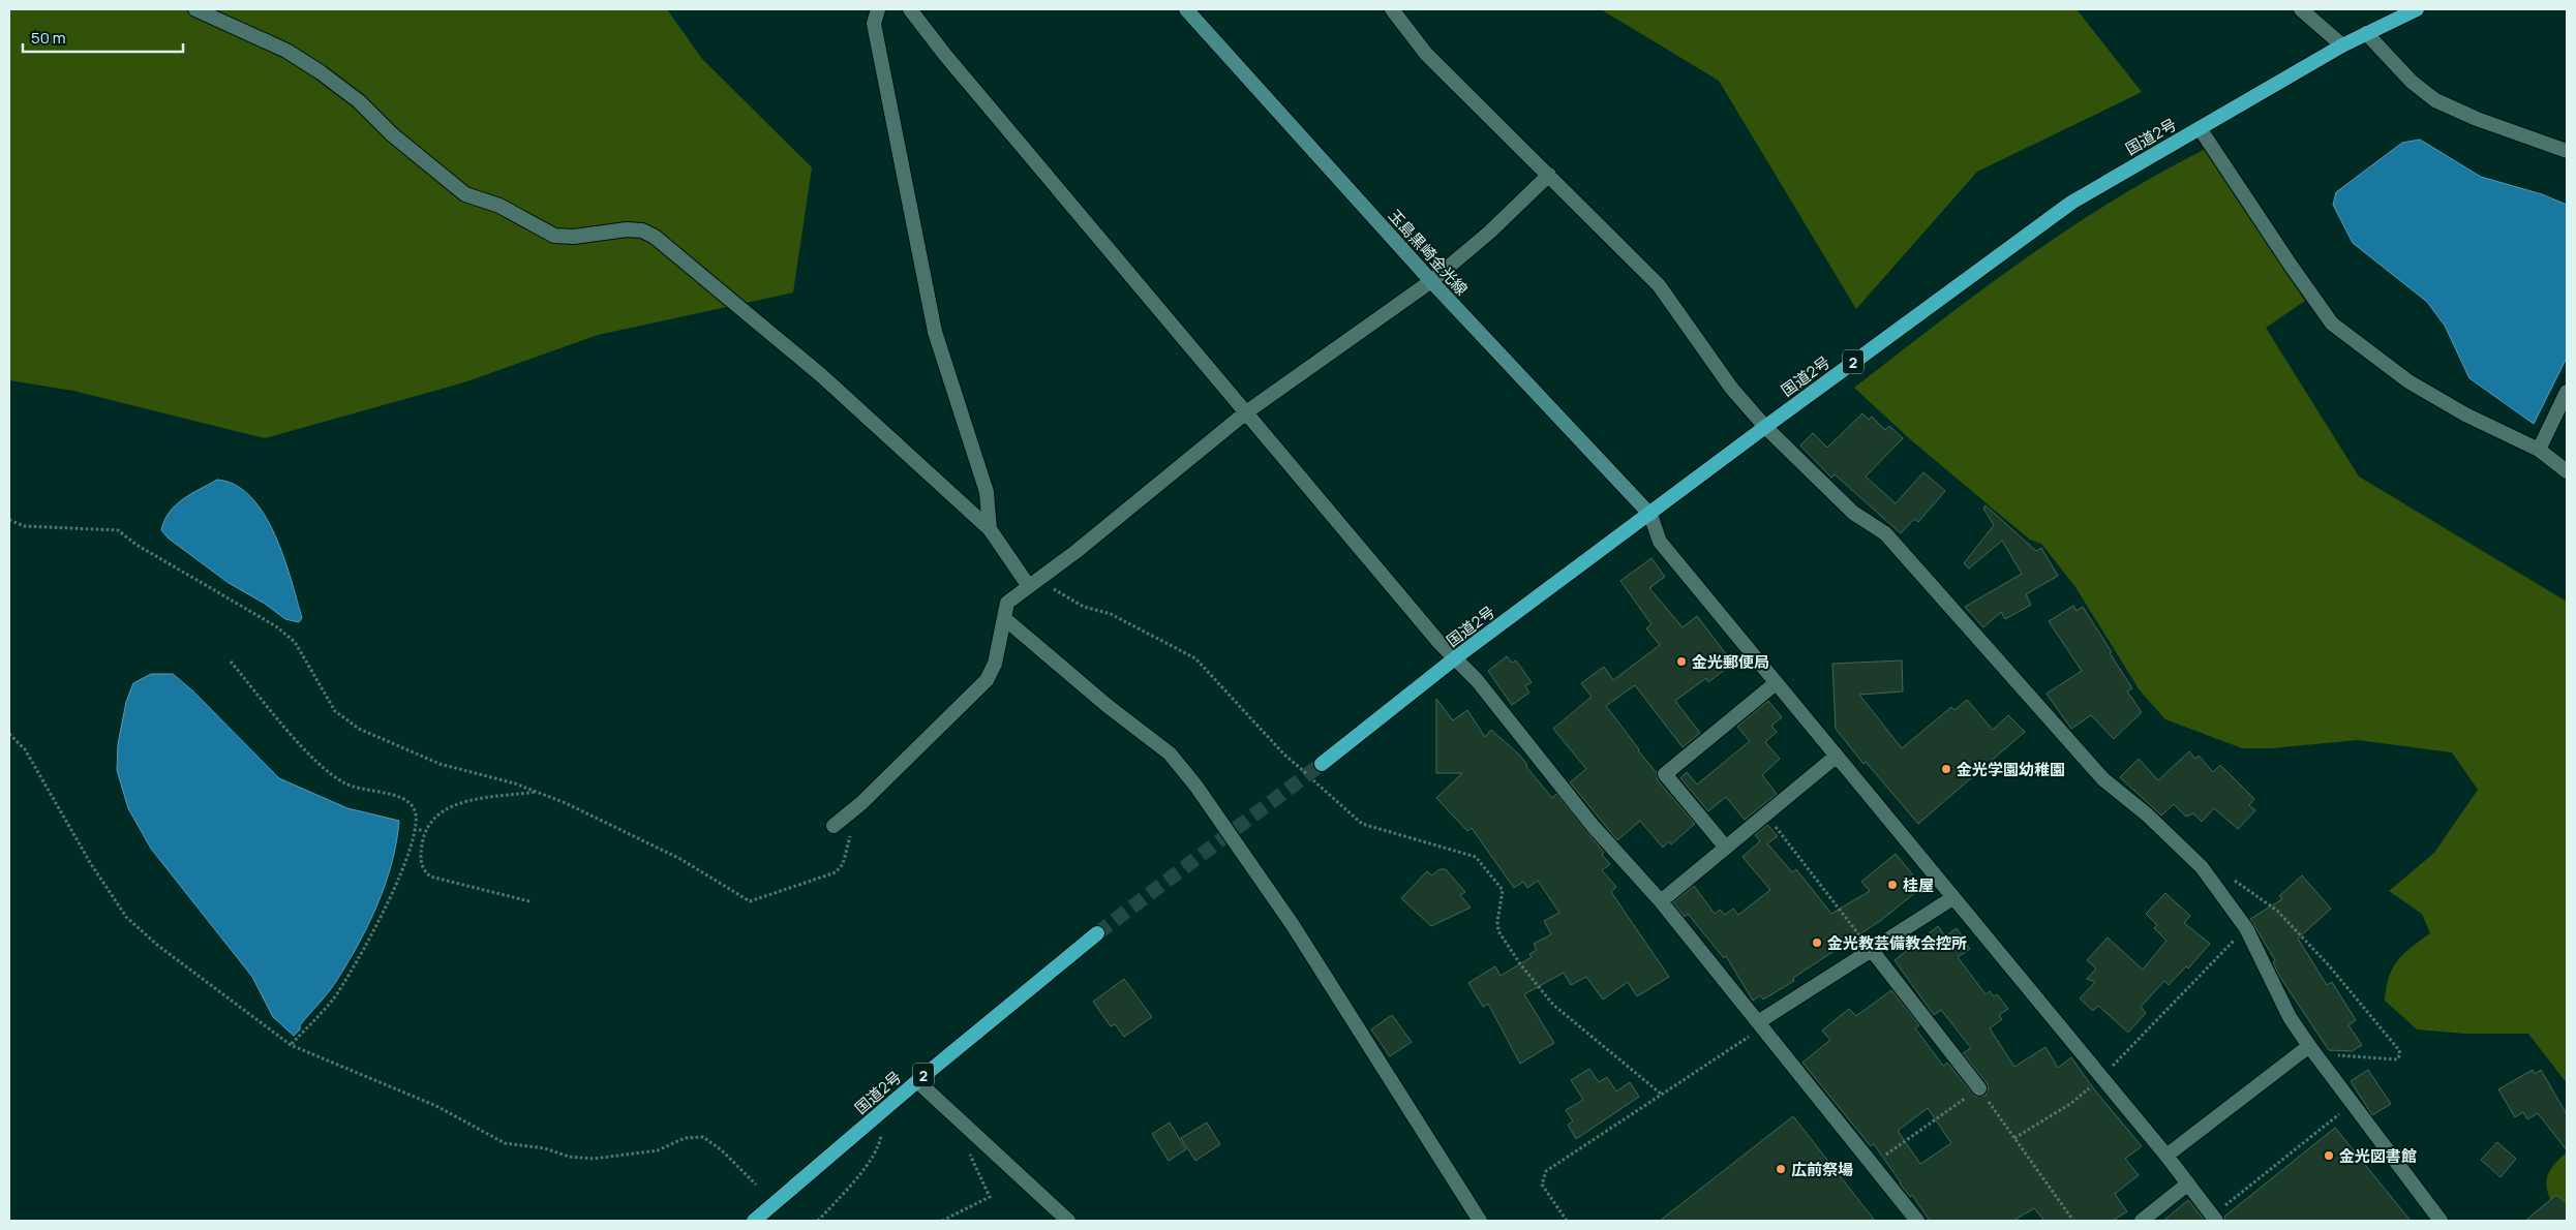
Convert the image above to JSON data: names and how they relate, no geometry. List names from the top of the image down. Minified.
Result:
{"streets":{"highway":["国道2号","2"],"main road":["玉島黒崎金光線"]},"crossings":[["国道2号","玉島黒崎金光線"]],"places":["金光郵便局","金光学園幼稚園","桂屋","金光教芸備教会控所","金光図書館","広前祭場"],"scale_bar":"50 m"}
